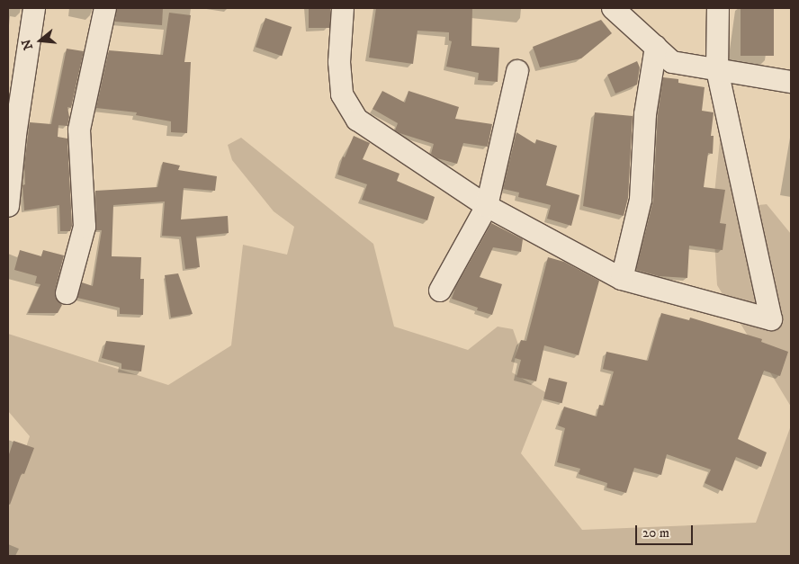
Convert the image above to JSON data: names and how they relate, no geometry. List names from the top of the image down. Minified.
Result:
{"scale_bar":"20 m","north":"left"}
